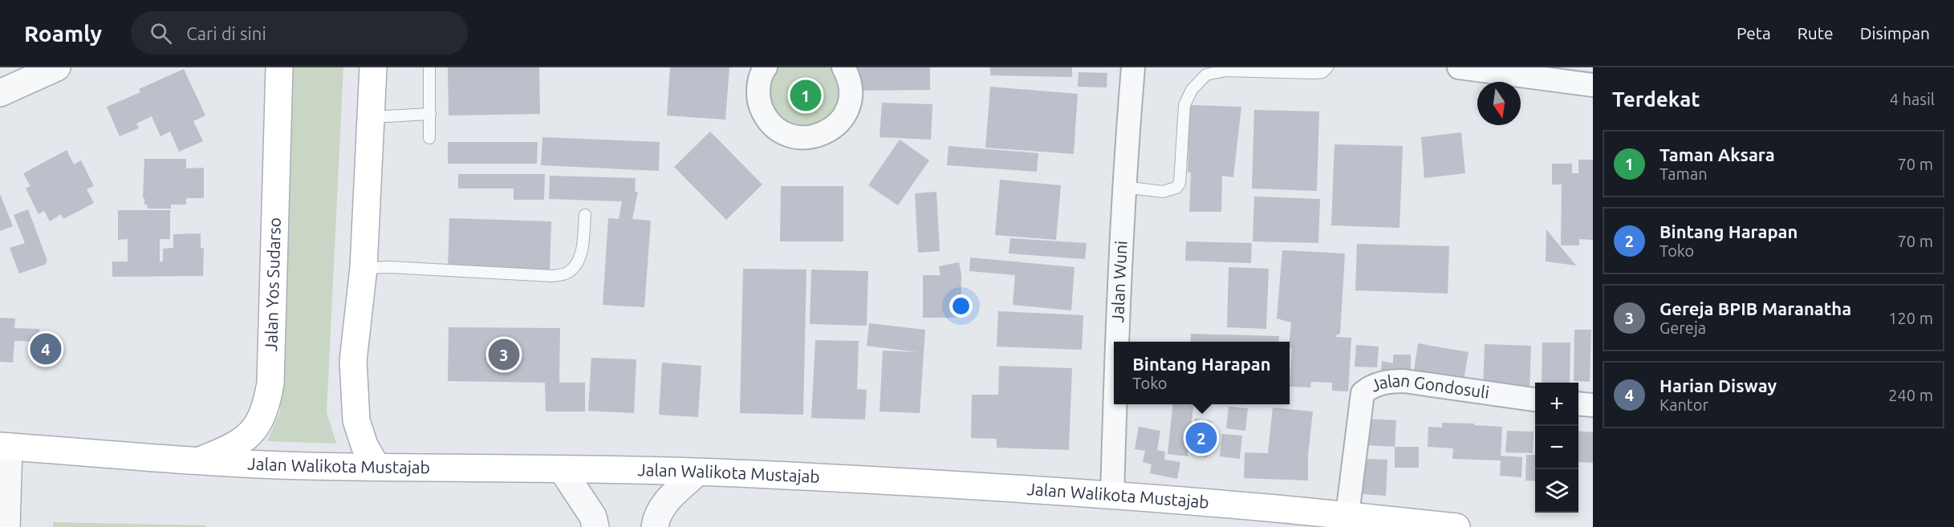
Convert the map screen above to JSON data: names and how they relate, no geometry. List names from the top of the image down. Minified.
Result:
{"streets":{"main road":["Jalan Yos Sudarso","Jalan Walikota Mustajab"],"street":["Jalan Wuni","Jalan Gondosuli"]},"crossings":[["Jalan Wuni","Jalan Walikota Mustajab"],["Jalan Yos Sudarso","Jalan Walikota Mustajab"],["Jalan Gondosuli","Jalan Walikota Mustajab"]],"north":"bottom","page":{"header":"Roamly","search":"Cari di sini","nav":["Peta","Rute","Disimpan"],"heading":["Terdekat","4 hasil"],"pins":["1","4","3","2"],"list":[{"mark":"1","name":"Taman Aksara","note":"Taman","value":"70 m"},{"mark":"2","name":"Bintang Harapan","note":"Toko","value":"70 m"},{"mark":"3","name":"Gereja BPIB Maranatha","note":"Gereja","value":"120 m"},{"mark":"4","name":"Harian Disway","note":"Kantor","value":"240 m"}],"popup":["Bintang Harapan","Toko"],"map_buttons":["+","−"]}}
